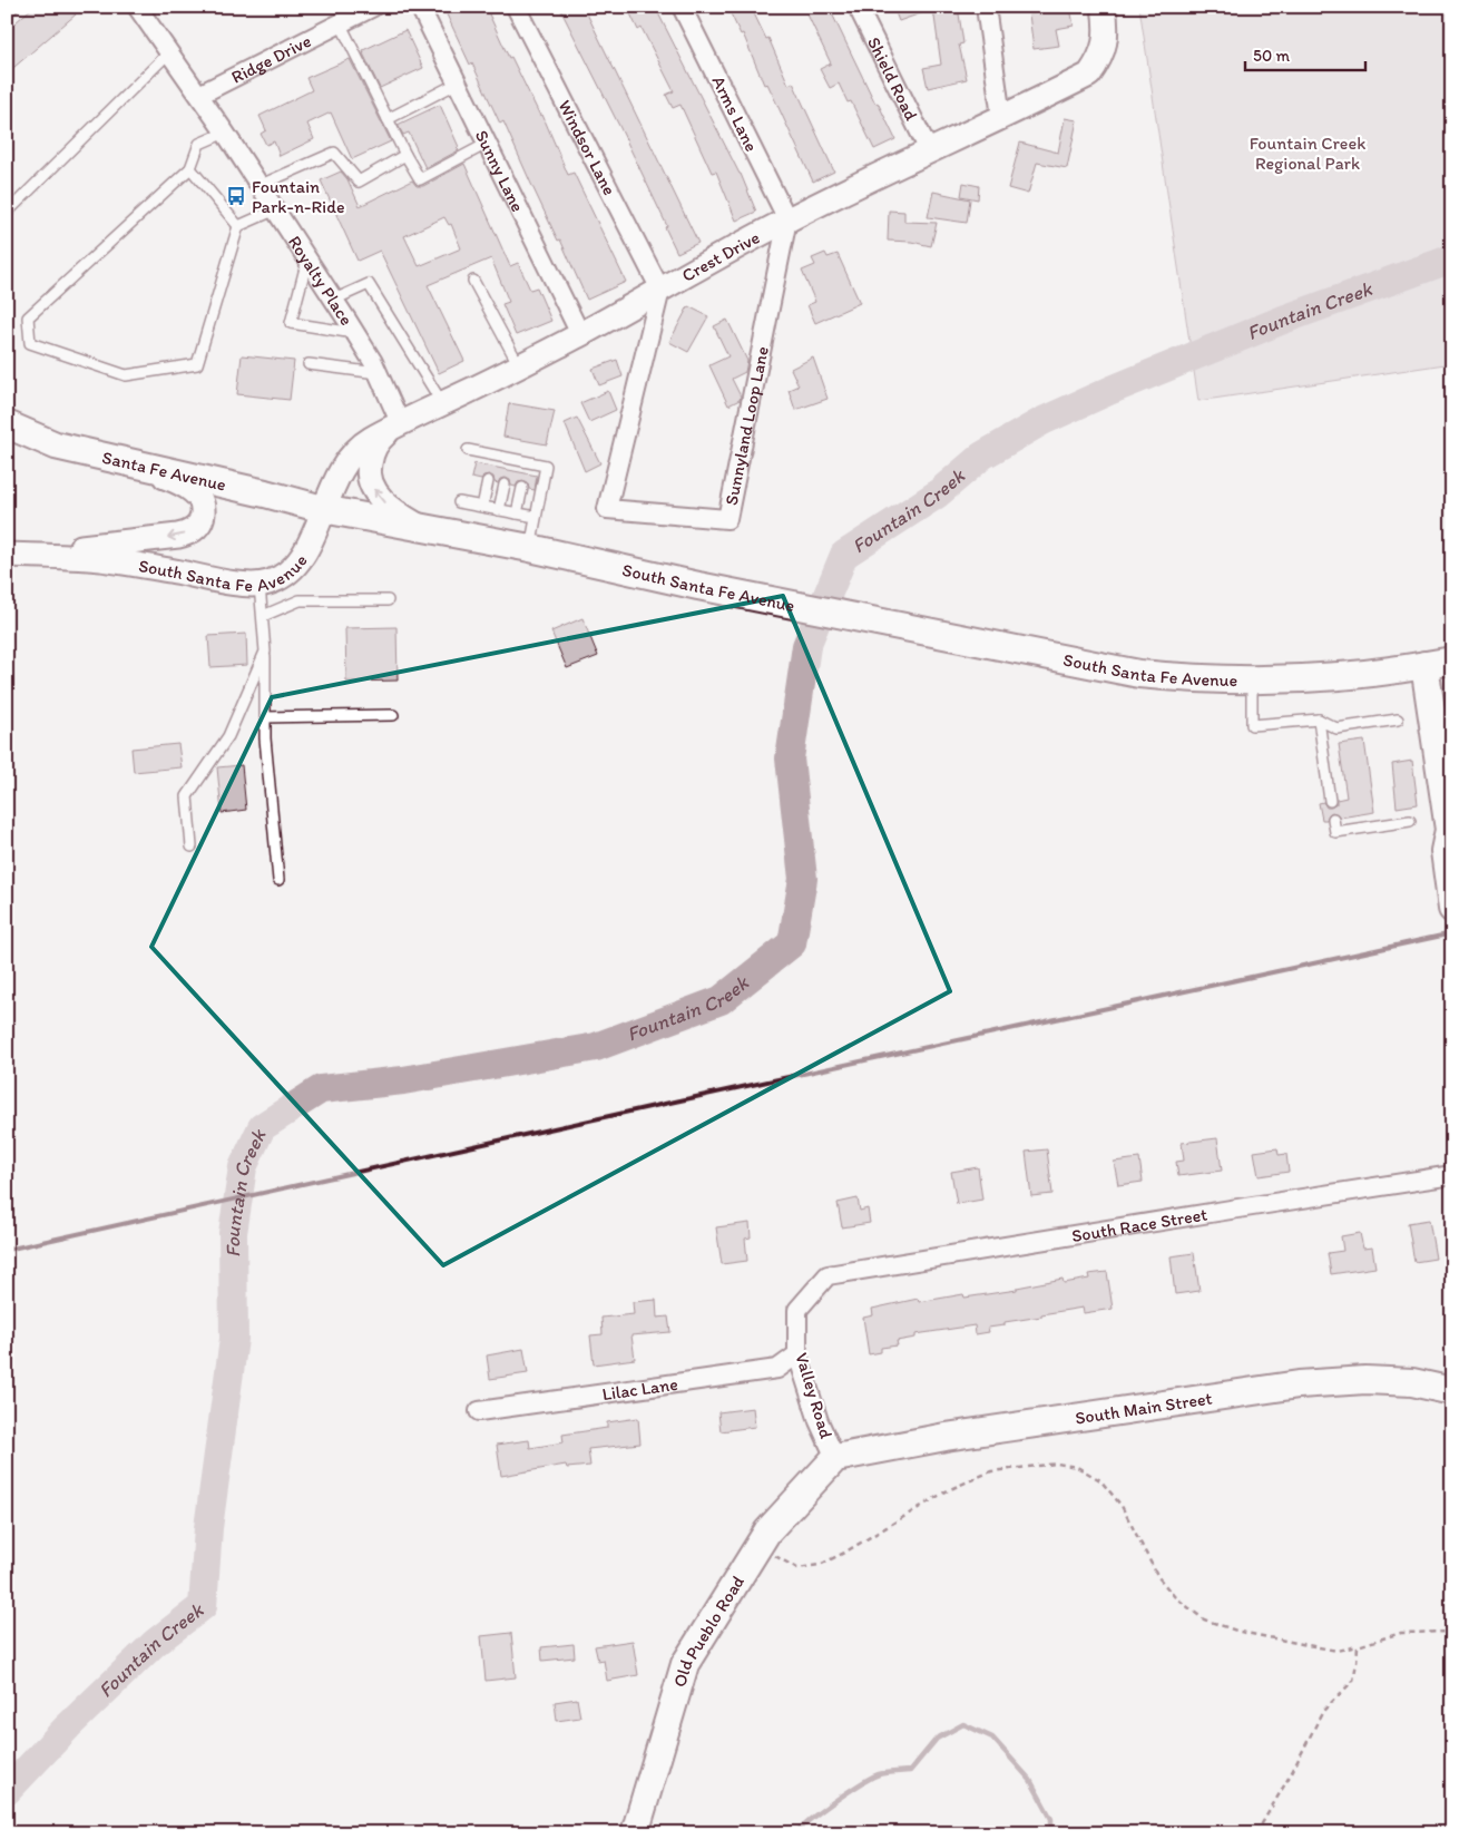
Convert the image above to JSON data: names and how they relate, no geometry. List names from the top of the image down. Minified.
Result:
{"streets":{"main road":["Santa Fe Avenue","South Santa Fe Avenue","South Main Street","Old Pueblo Road"],"street":["Ridge Drive","Shield Road","Arms Lane","Windsor Lane","Sunny Lane","Crest Drive","Royalty Place","Sunnyland Loop Lane","South Race Street","Lilac Lane","Valley Road"]},"crossings":[["Ridge Drive","Royalty Place"],["Shield Road","Crest Drive"],["Arms Lane","Crest Drive"],["Arms Lane","Sunnyland Loop Lane"],["Windsor Lane","Crest Drive"],["Windsor Lane","Sunnyland Loop Lane"],["Sunny Lane","Crest Drive"],["Crest Drive","Royalty Place"],["Crest Drive","Sunnyland Loop Lane"],["Crest Drive","Santa Fe Avenue"],["Crest Drive","South Santa Fe Avenue"],["Santa Fe Avenue","South Santa Fe Avenue"],["South Race Street","Valley Road"],["Lilac Lane","Valley Road"],["Valley Road","South Main Street"],["Valley Road","Old Pueblo Road"],["South Main Street","Old Pueblo Road"]],"water":["Fountain Creek"],"parks":["Fountain Creek Regional Park"],"places":{"bus stop":["Fountain Park-n-Ride"]},"scale_bar":"50 m"}
